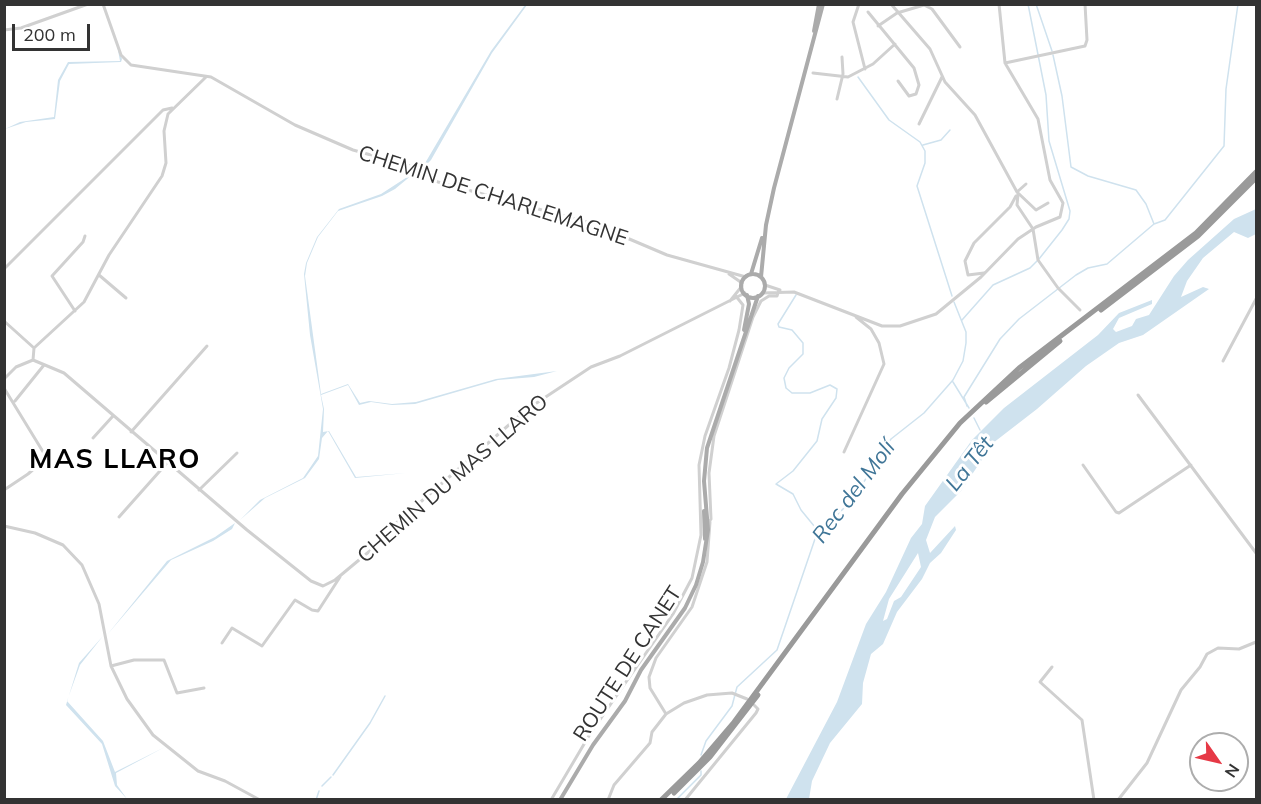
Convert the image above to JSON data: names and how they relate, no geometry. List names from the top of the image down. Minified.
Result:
{"streets":{"main road":["ROUTE DE CANET"],"street":["CHEMIN DE CHARLEMAGNE","CHEMIN DU MAS LLARO"]},"crossings":[["CHEMIN DE CHARLEMAGNE","ROUTE DE CANET"]],"districts":["MAS LLARO"],"water":["La Têt","Rec del Molí"],"scale_bar":"200 m","north":"bottom right"}
